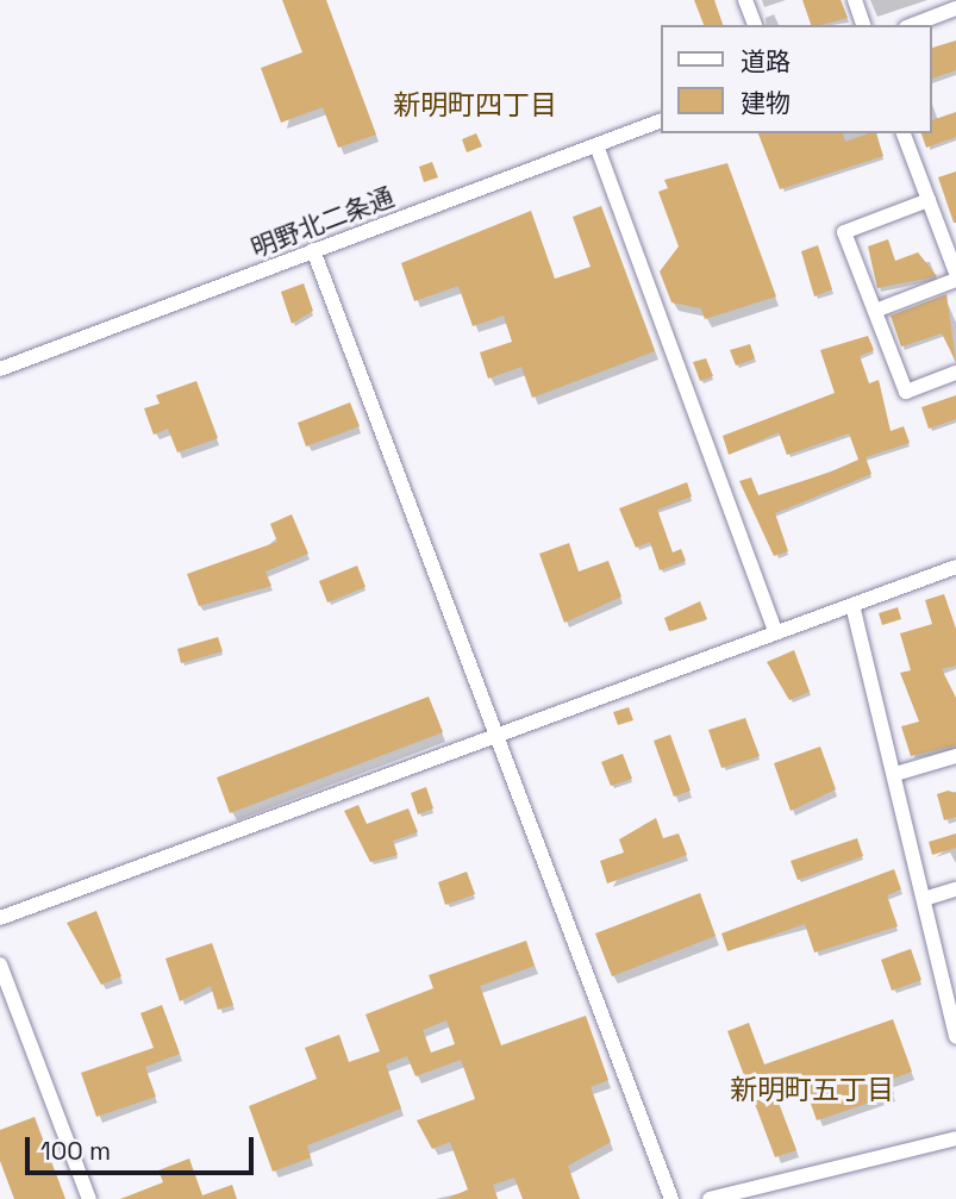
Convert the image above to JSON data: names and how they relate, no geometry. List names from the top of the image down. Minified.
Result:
{"streets":{"street":["明野北二条通"]},"districts":["新明町四丁目","新明町五丁目"],"legend":["道路","建物"],"scale_bar":"100 m"}
